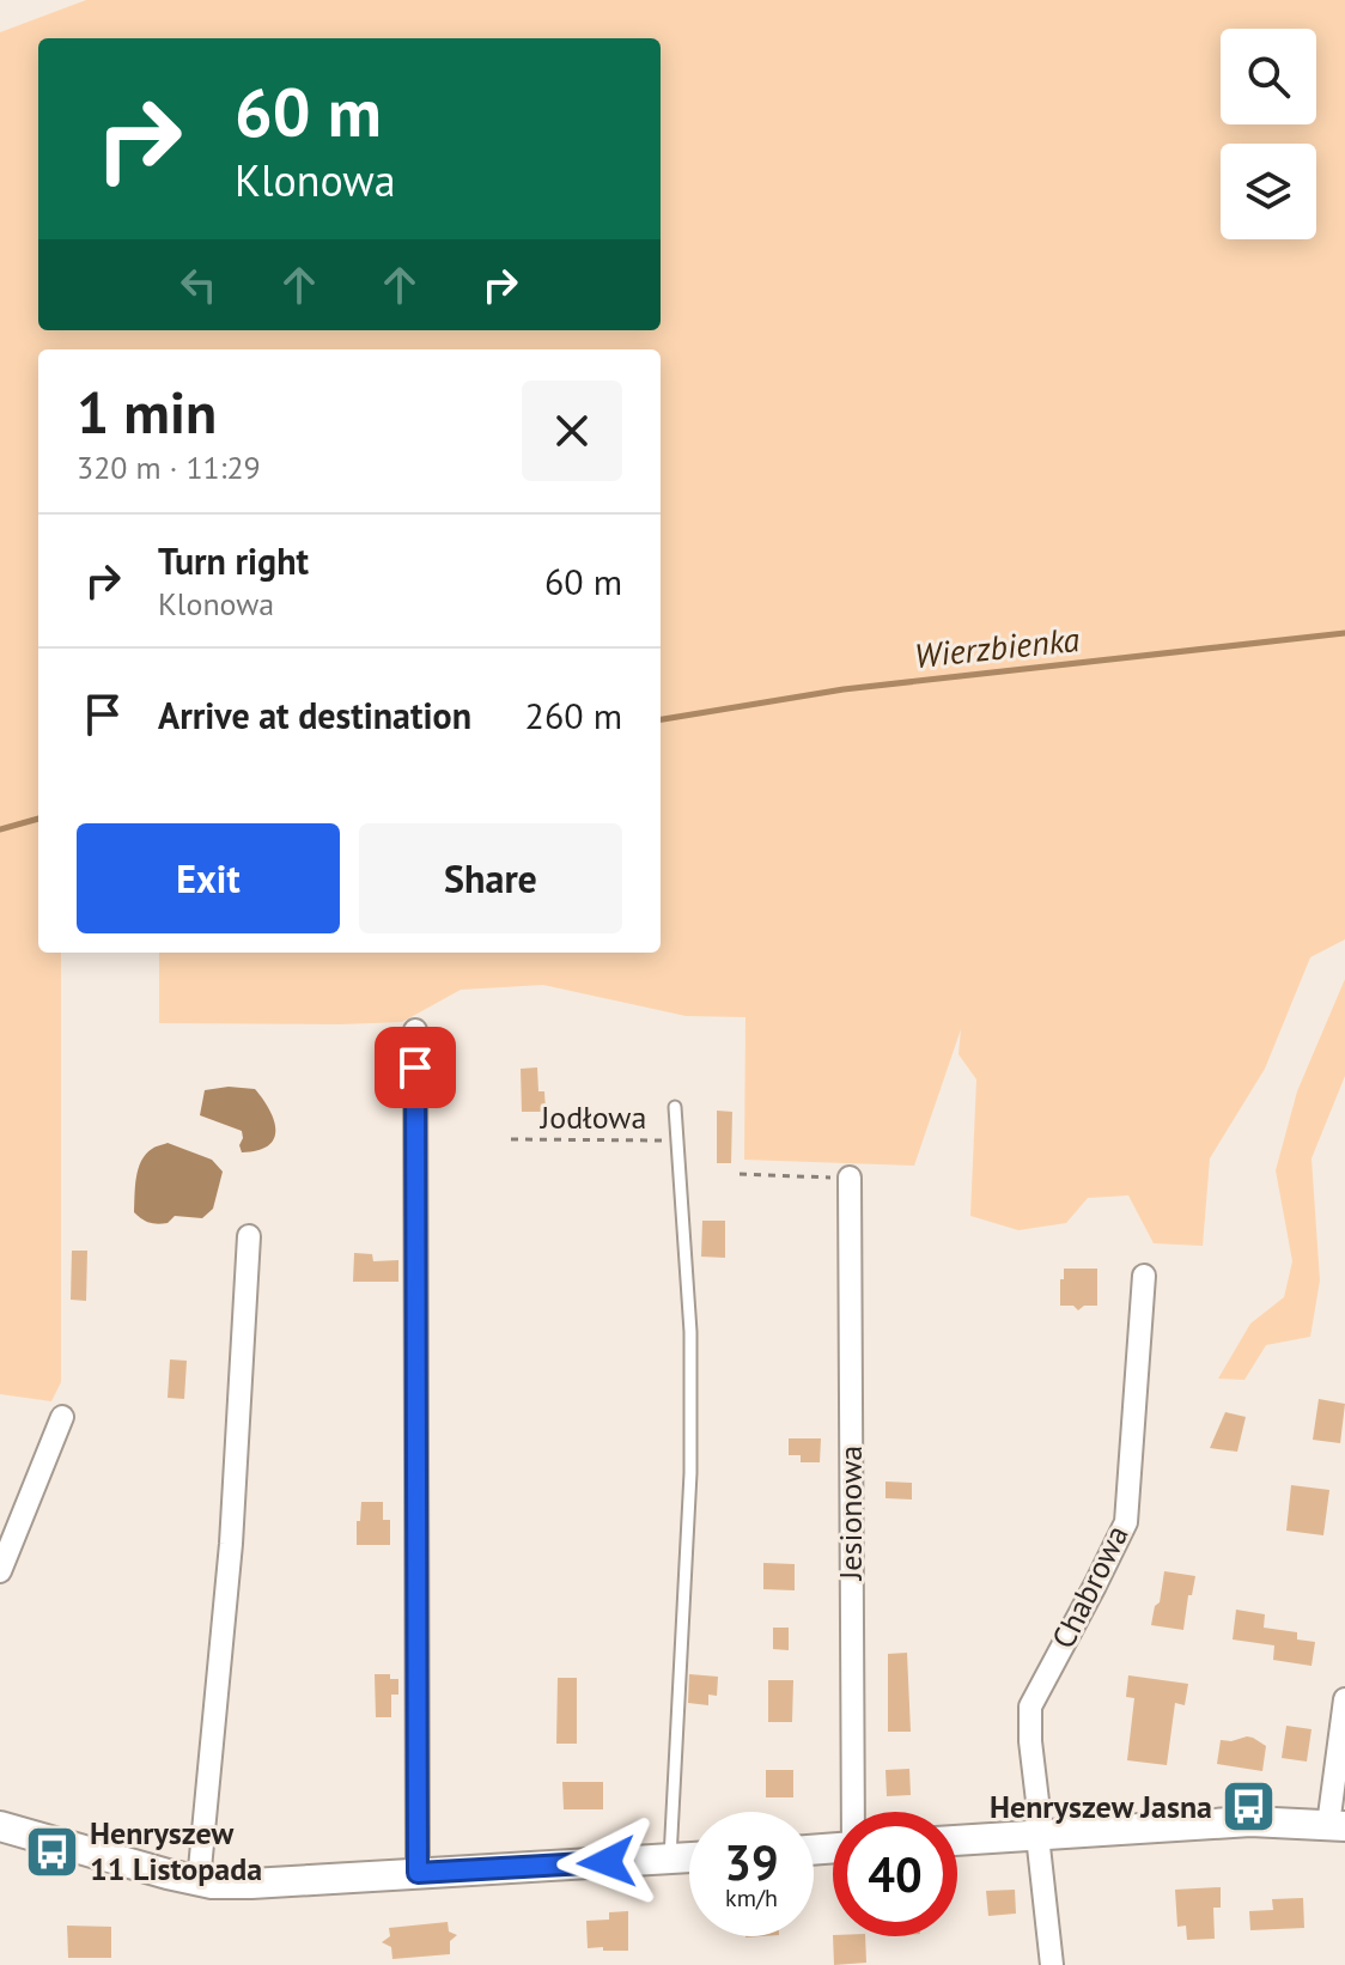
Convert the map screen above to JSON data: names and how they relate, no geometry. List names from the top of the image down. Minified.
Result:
{"streets":{"street":["Jesionowa","Chabrowa"],"path":["Jodłowa"]},"water":["Wierzbienka"],"places":{"bus stop":["Henryszew Jasna","Henryszew 11 Listopada"]},"page":{"turn":["60 m","Klonowa"],"heading":["1 min","320 m · 11:29"],"list":[{"name":"Turn right","note":"Klonowa","value":"60 m"},{"name":"Arrive at destination","value":"260 m"}],"buttons":["Exit","Share"],"speed":"39 km/h","limit":"40"}}
